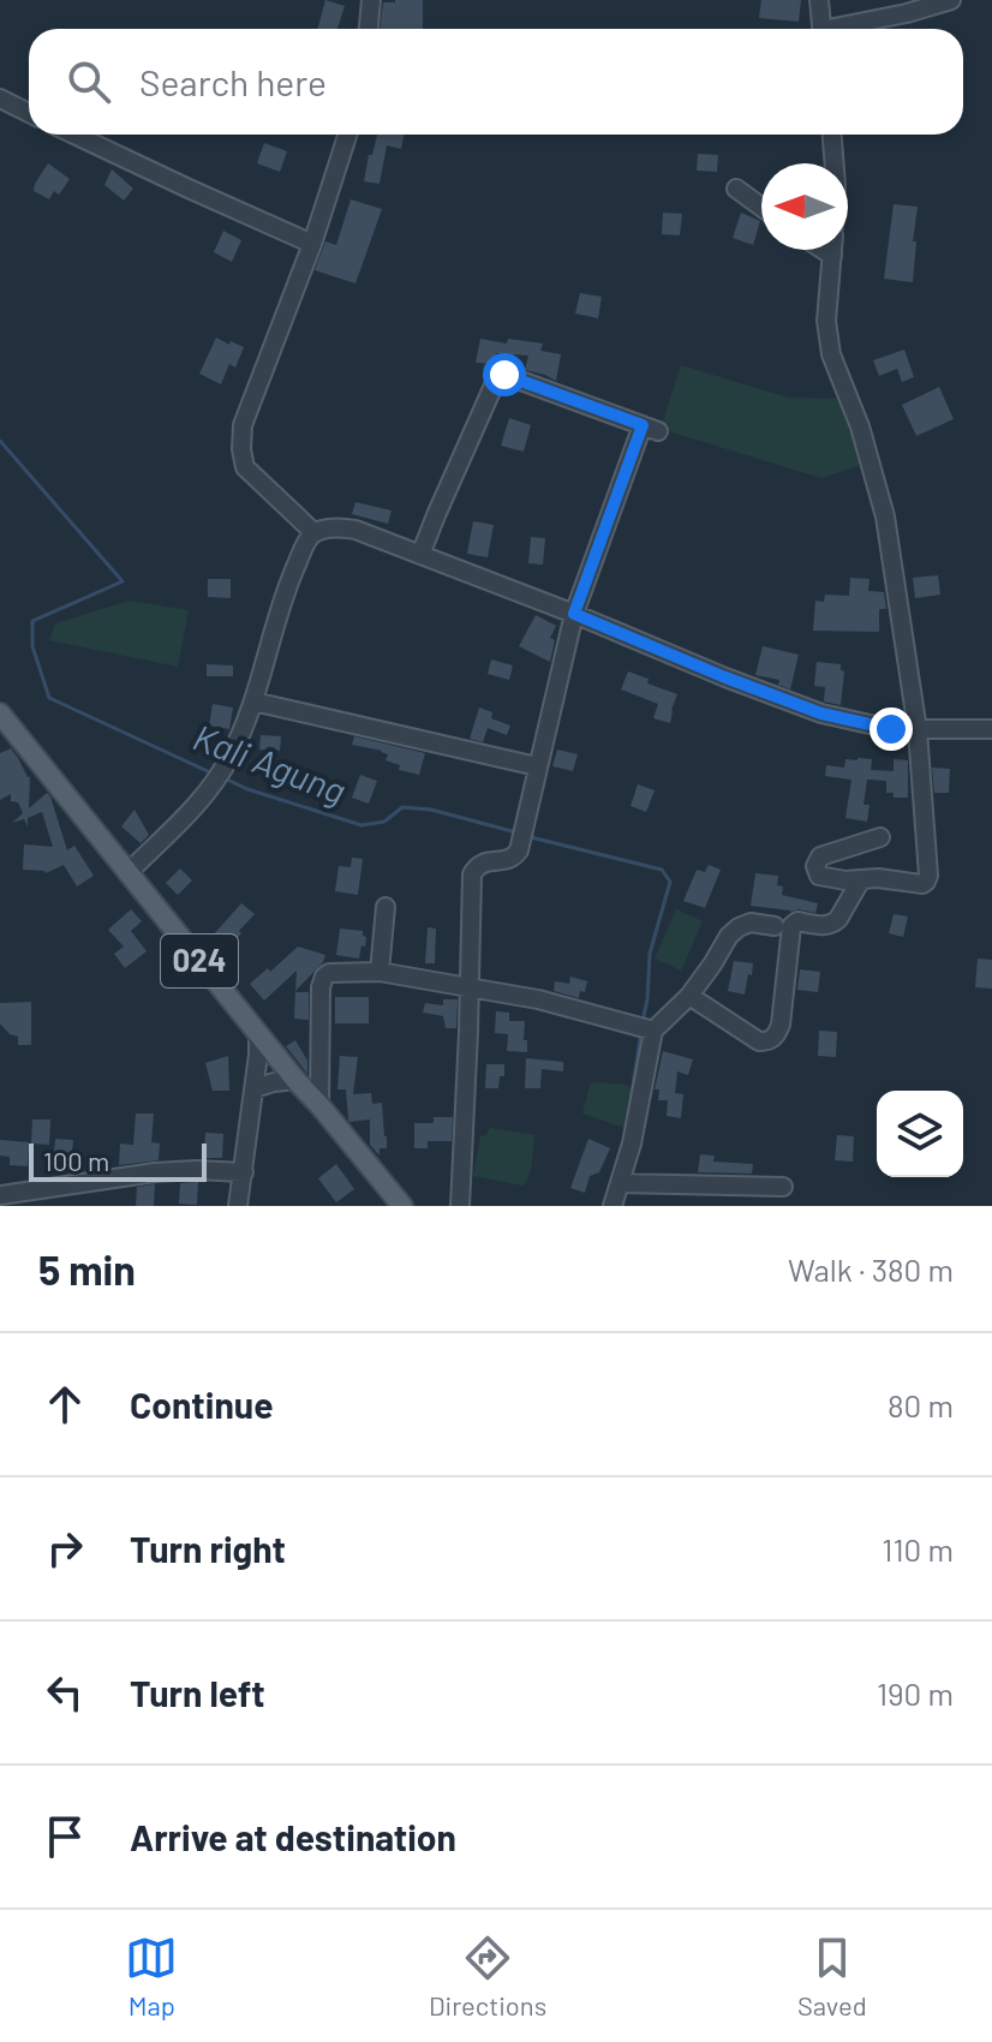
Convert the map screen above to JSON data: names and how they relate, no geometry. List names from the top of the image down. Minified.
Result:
{"streets":{"main road":["024"]},"water":["Kali Agung"],"scale_bar":"100 m","north":"left","page":{"search":"Search here","scale":"100 m","heading":["5 min","Walk · 380 m"],"list":[["Continue","80 m"],["Turn right","110 m"],["Turn left","190 m"],"Arrive at destination"],"nav":["Map","Directions","Saved"]}}
